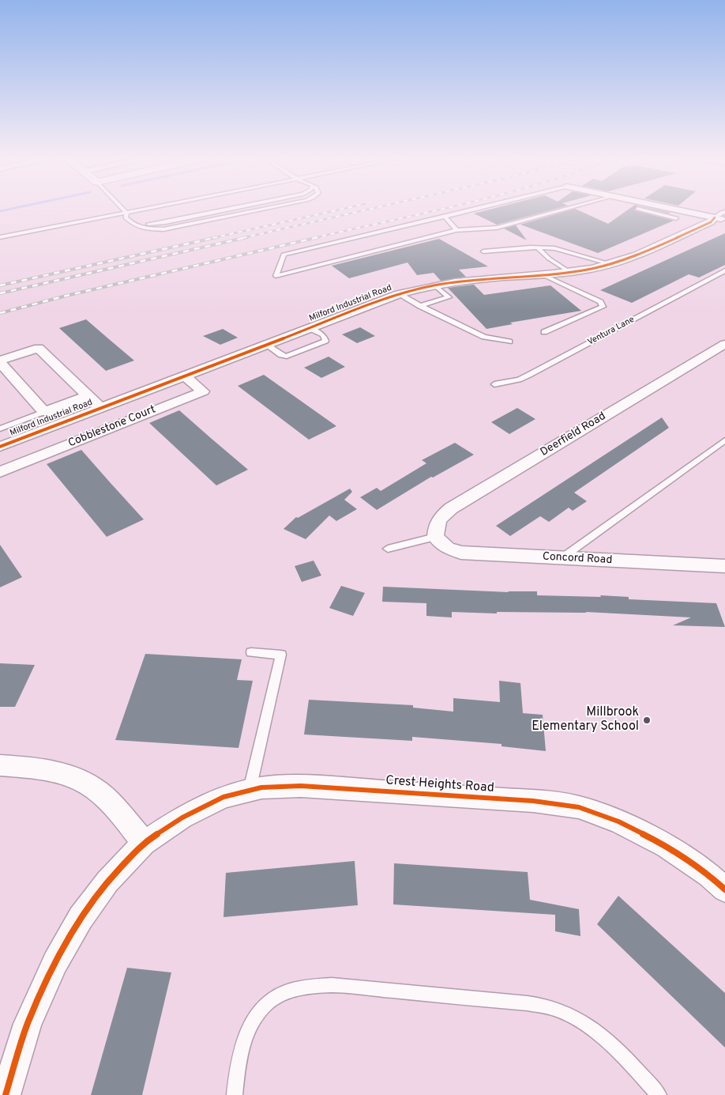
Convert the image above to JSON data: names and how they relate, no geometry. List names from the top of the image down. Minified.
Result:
{"streets":{"street":["Milford Industrial Road","Cobblestone Court","Deerfield Road","Concord Road","Crest Heights Road"],"lane":["Ventura Lane"]},"crossings":[["Milford Industrial Road","Cobblestone Court"],["Deerfield Road","Concord Road"]],"places":["Millbrook Elementary School"]}
